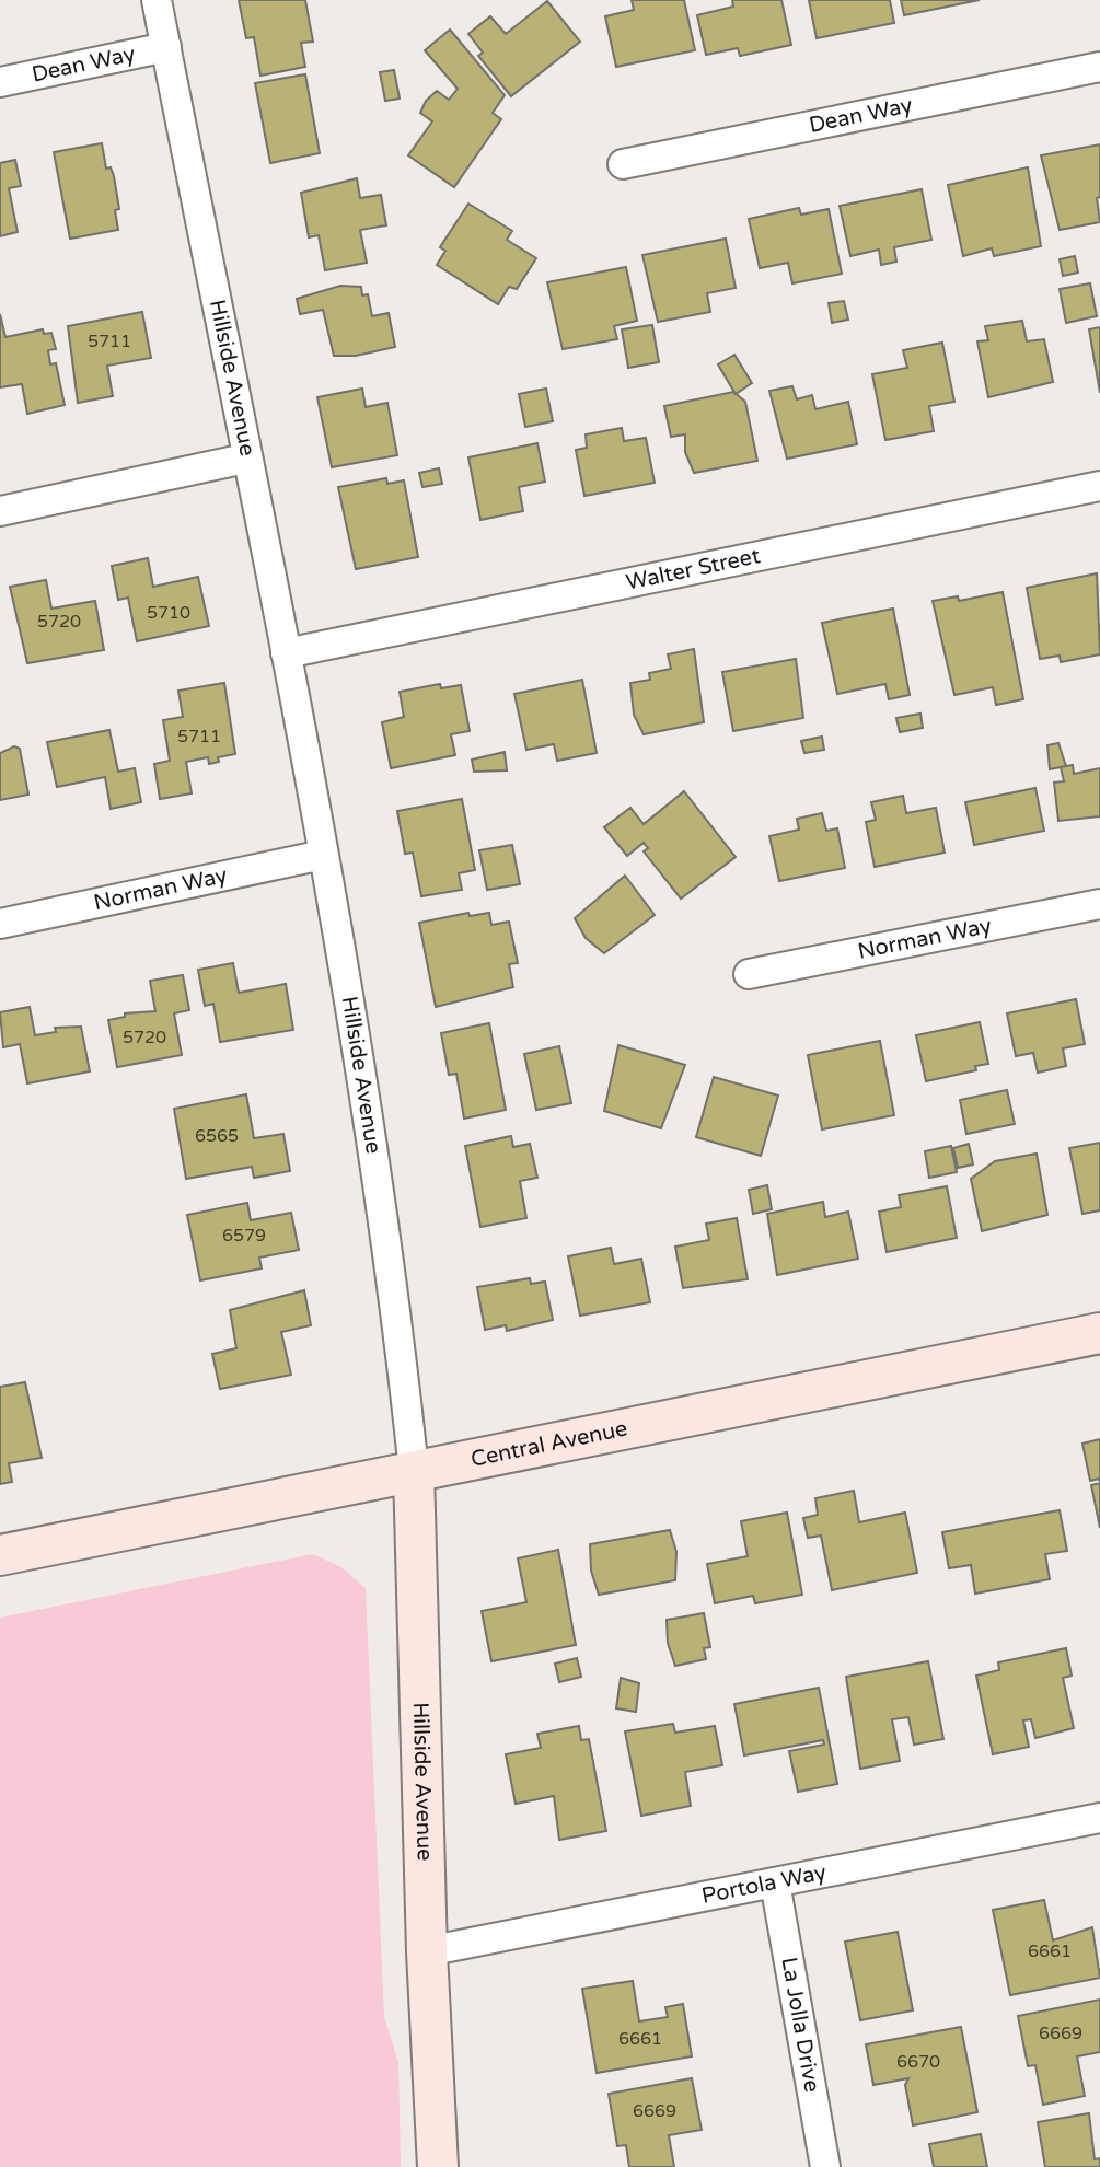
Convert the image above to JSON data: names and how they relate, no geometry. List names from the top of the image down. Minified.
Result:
{"streets":{"main road":["Hillside Avenue","Central Avenue"],"street":["Dean Way","Walter Street","Norman Way","Portola Way","La Jolla Drive"]},"crossings":[["Dean Way","Hillside Avenue"],["Hillside Avenue","Walter Street"],["Hillside Avenue","Norman Way"],["Hillside Avenue","Central Avenue"],["Hillside Avenue","Portola Way"],["Portola Way","La Jolla Drive"]],"house_numbers":["5711","5710","5720","5711","5720","6565","6579","6661","6669","6661","6670","6669"]}
